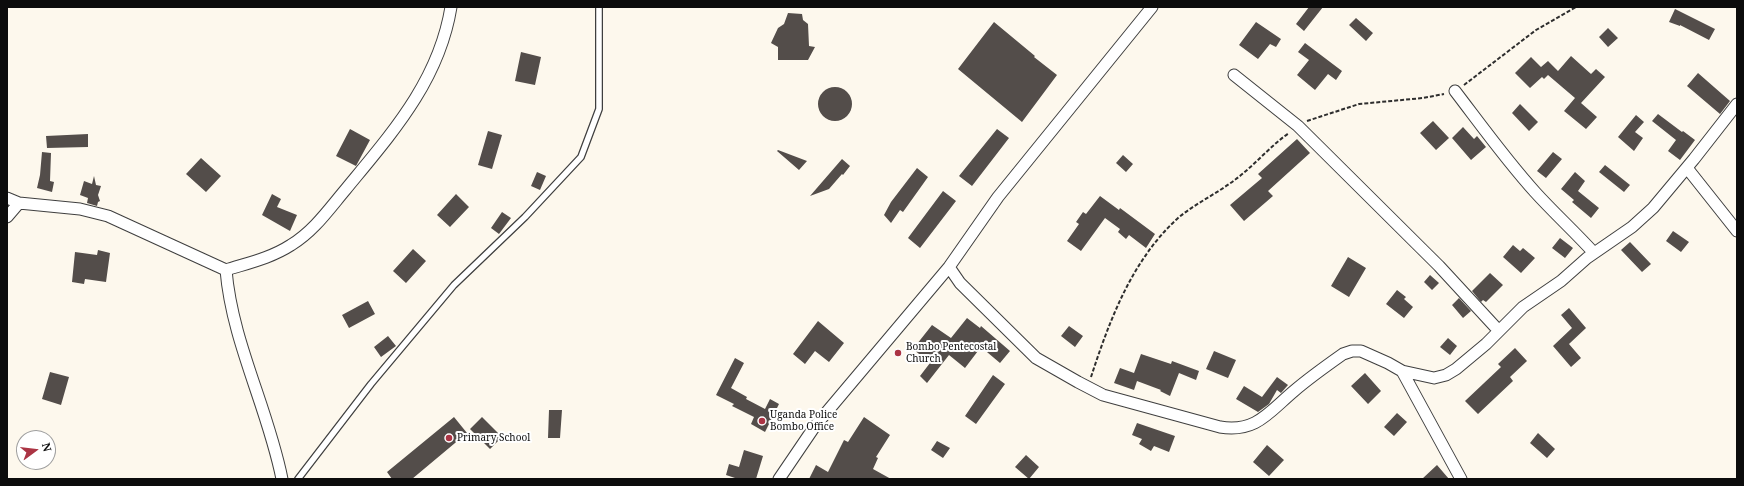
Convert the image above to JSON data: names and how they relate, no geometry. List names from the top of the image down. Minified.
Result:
{"places":["Bombo Pentecostal Church","Uganda Police Bombo Office","Primary School"],"north":"right"}
